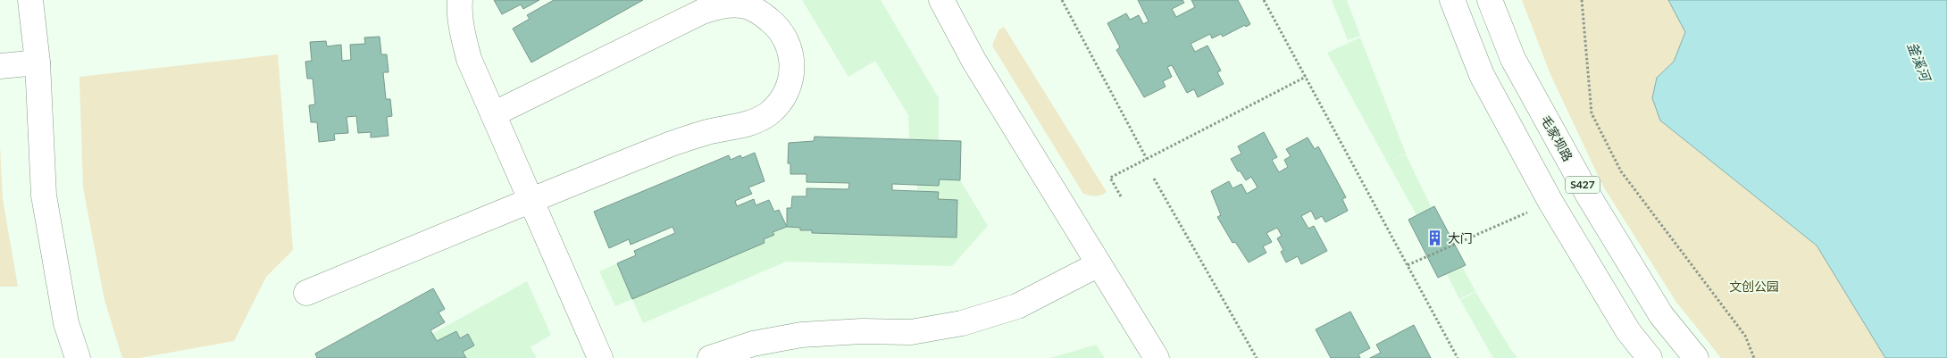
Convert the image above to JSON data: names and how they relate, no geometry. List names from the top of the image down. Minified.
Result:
{"streets":{"main road":["毛家坝路","S427"]},"water":["釜溪河"],"parks":["文创公园"],"places":{"building":["大门"]}}
